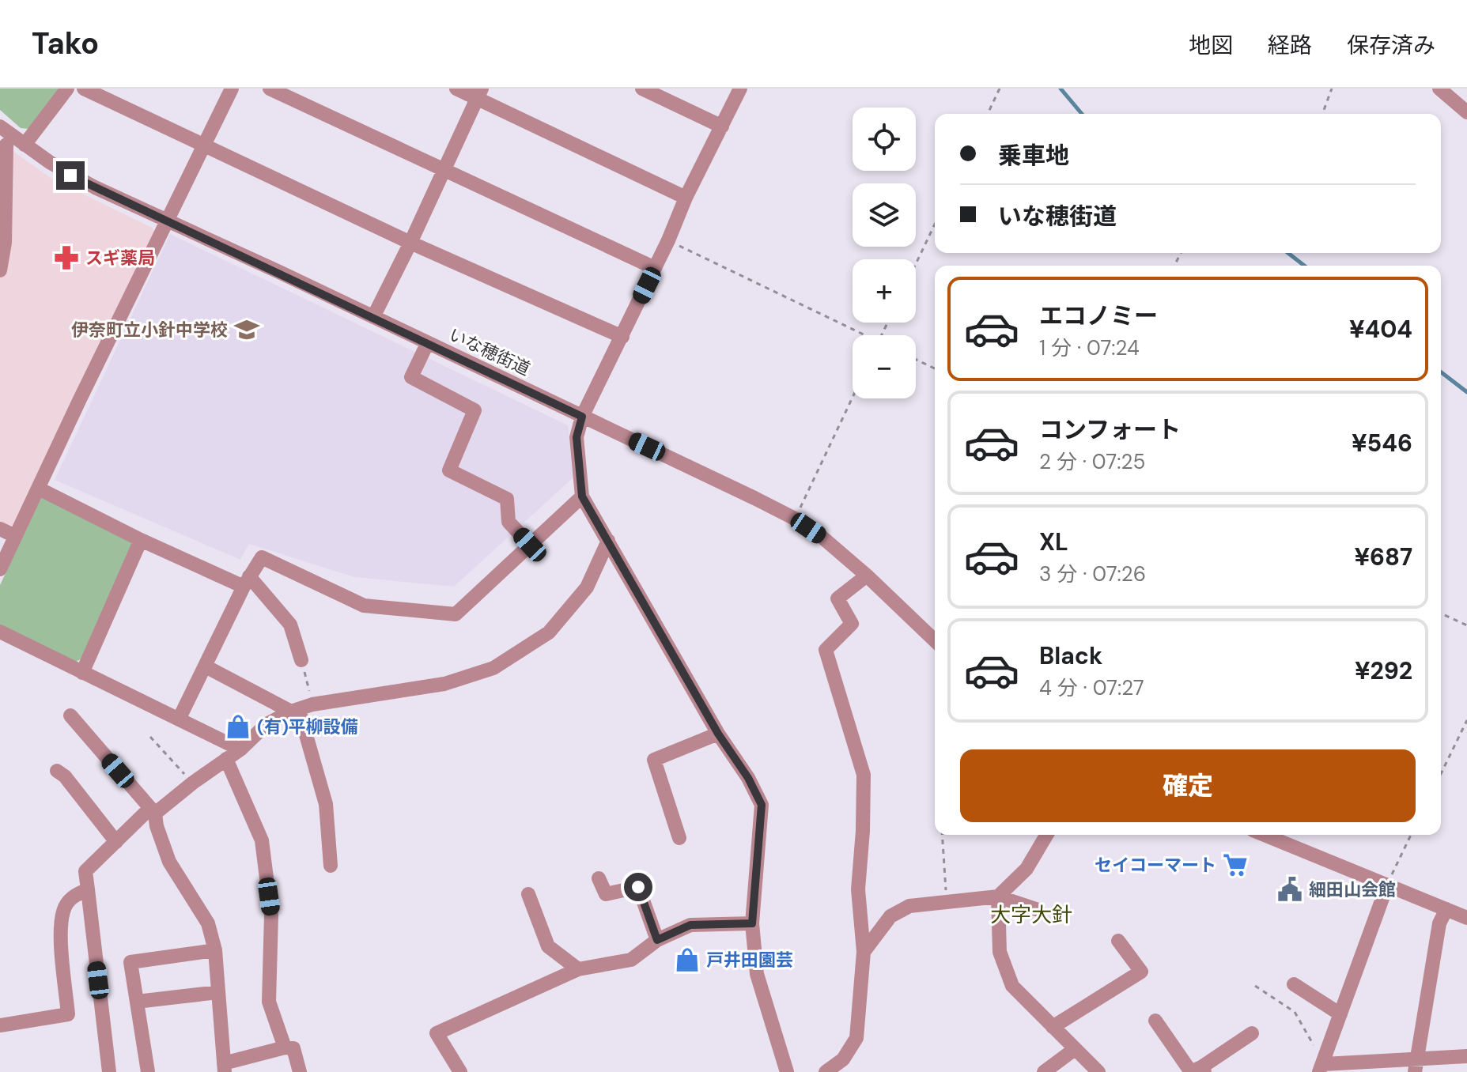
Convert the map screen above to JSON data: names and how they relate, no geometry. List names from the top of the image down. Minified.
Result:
{"streets":{"street":["いな穂街道"]},"districts":["大字大針"],"places":{"pharmacy":["スギ薬局"],"school or university":["伊奈町立小針中学校"],"shop":["(有)平柳設備","戸井田園芸"],"supermarket":["セイコーマート"],"public building":["細田山会館"]},"page":{"header":"Tako","nav":["地図","経路","保存済み"],"map_buttons":["+","−"],"banner":["乗車地","いな穂街道"],"list":[{"name":"エコノミー","note":"1 分 · 07:24","value":"¥404"},{"name":"コンフォート","note":"2 分 · 07:25","value":"¥546"},{"name":"XL","note":"3 分 · 07:26","value":"¥687"},{"name":"Black","note":"4 分 · 07:27","value":"¥292"}],"buttons":"確定"}}
